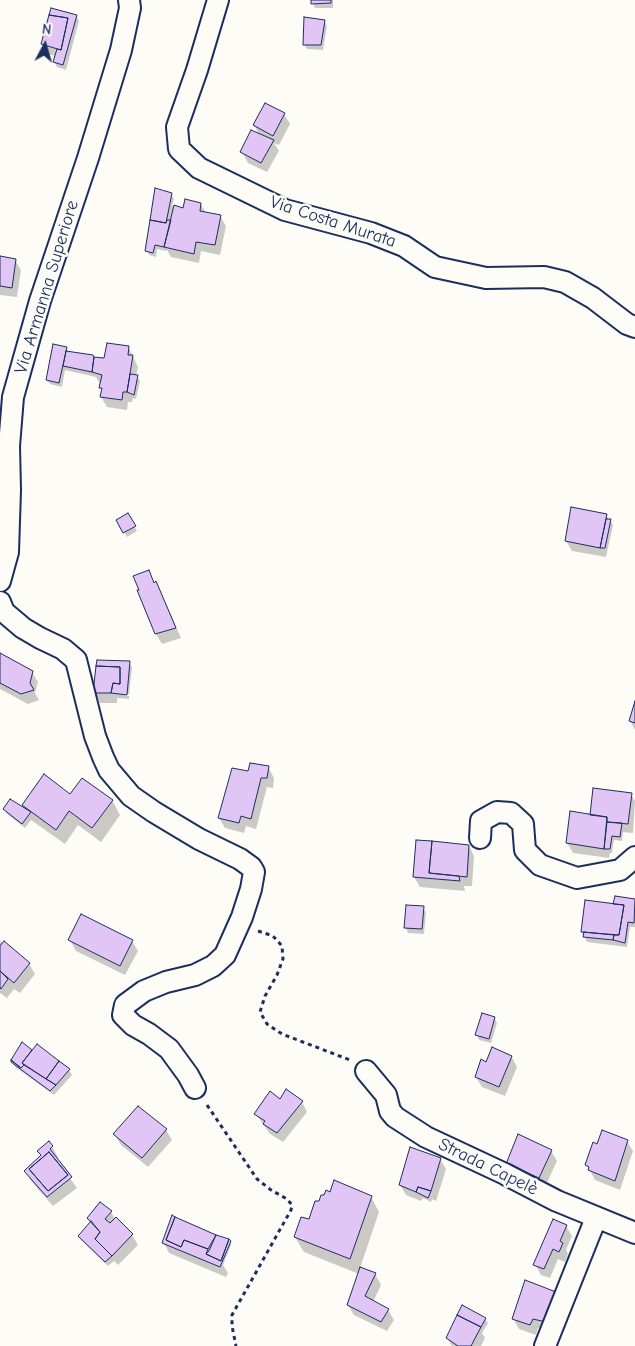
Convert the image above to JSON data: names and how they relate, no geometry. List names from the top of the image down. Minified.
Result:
{"streets":{"street":["Via Costa Murata","Via Armanna Superiore","Strada Capelè"]},"north":"top"}
